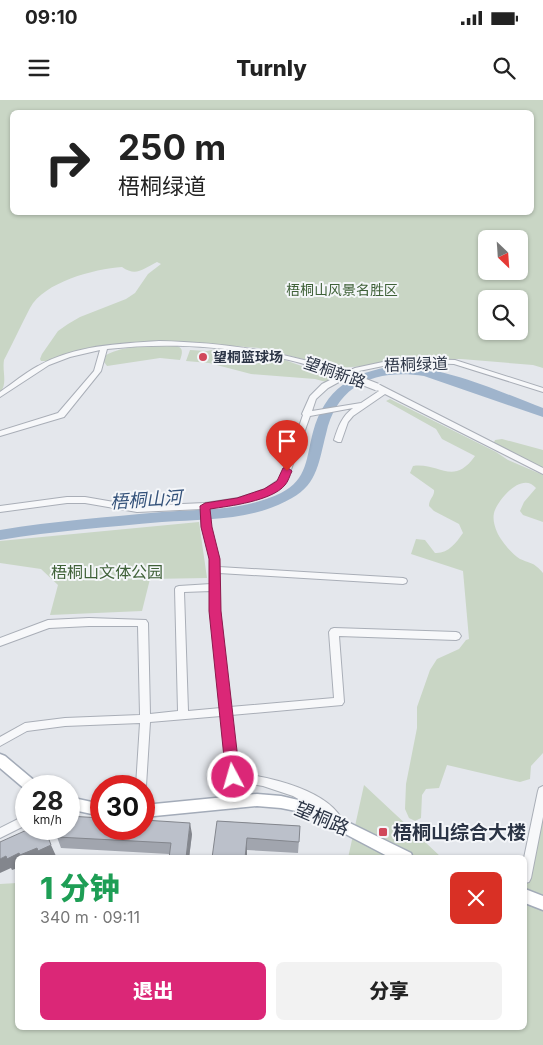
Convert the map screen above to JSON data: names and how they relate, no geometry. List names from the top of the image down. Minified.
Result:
{"streets":{"main road":["望桐路"],"street":["梧桐绿道","望桐新路"]},"water":["梧桐山河"],"parks":["梧桐山风景名胜区","梧桐山文体公园"],"places":{"other":["望桐篮球场"],"transit":["梧桐山综合大楼"]},"north":"bottom right","page":{"status":"09:10","header":"Turnly","turn":["250 m","梧桐绿道"],"speed":"28 km/h","limit":"30","heading":["1 分钟","340 m · 09:11"],"buttons":["退出","分享"]}}
